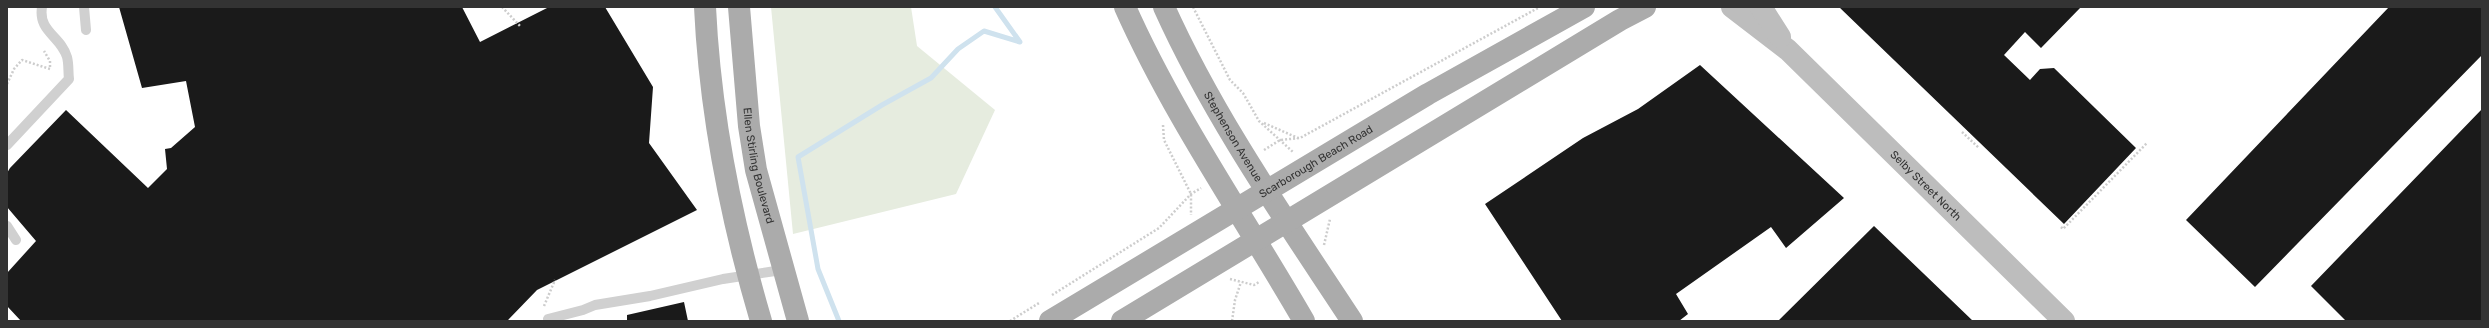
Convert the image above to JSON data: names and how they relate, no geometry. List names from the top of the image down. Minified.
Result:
{"streets":{"main road":["Stephenson Avenue","Scarborough Beach Road","Ellen Stirling Boulevard","Selby Street North"]},"crossings":[["Stephenson Avenue","Scarborough Beach Road"]]}
